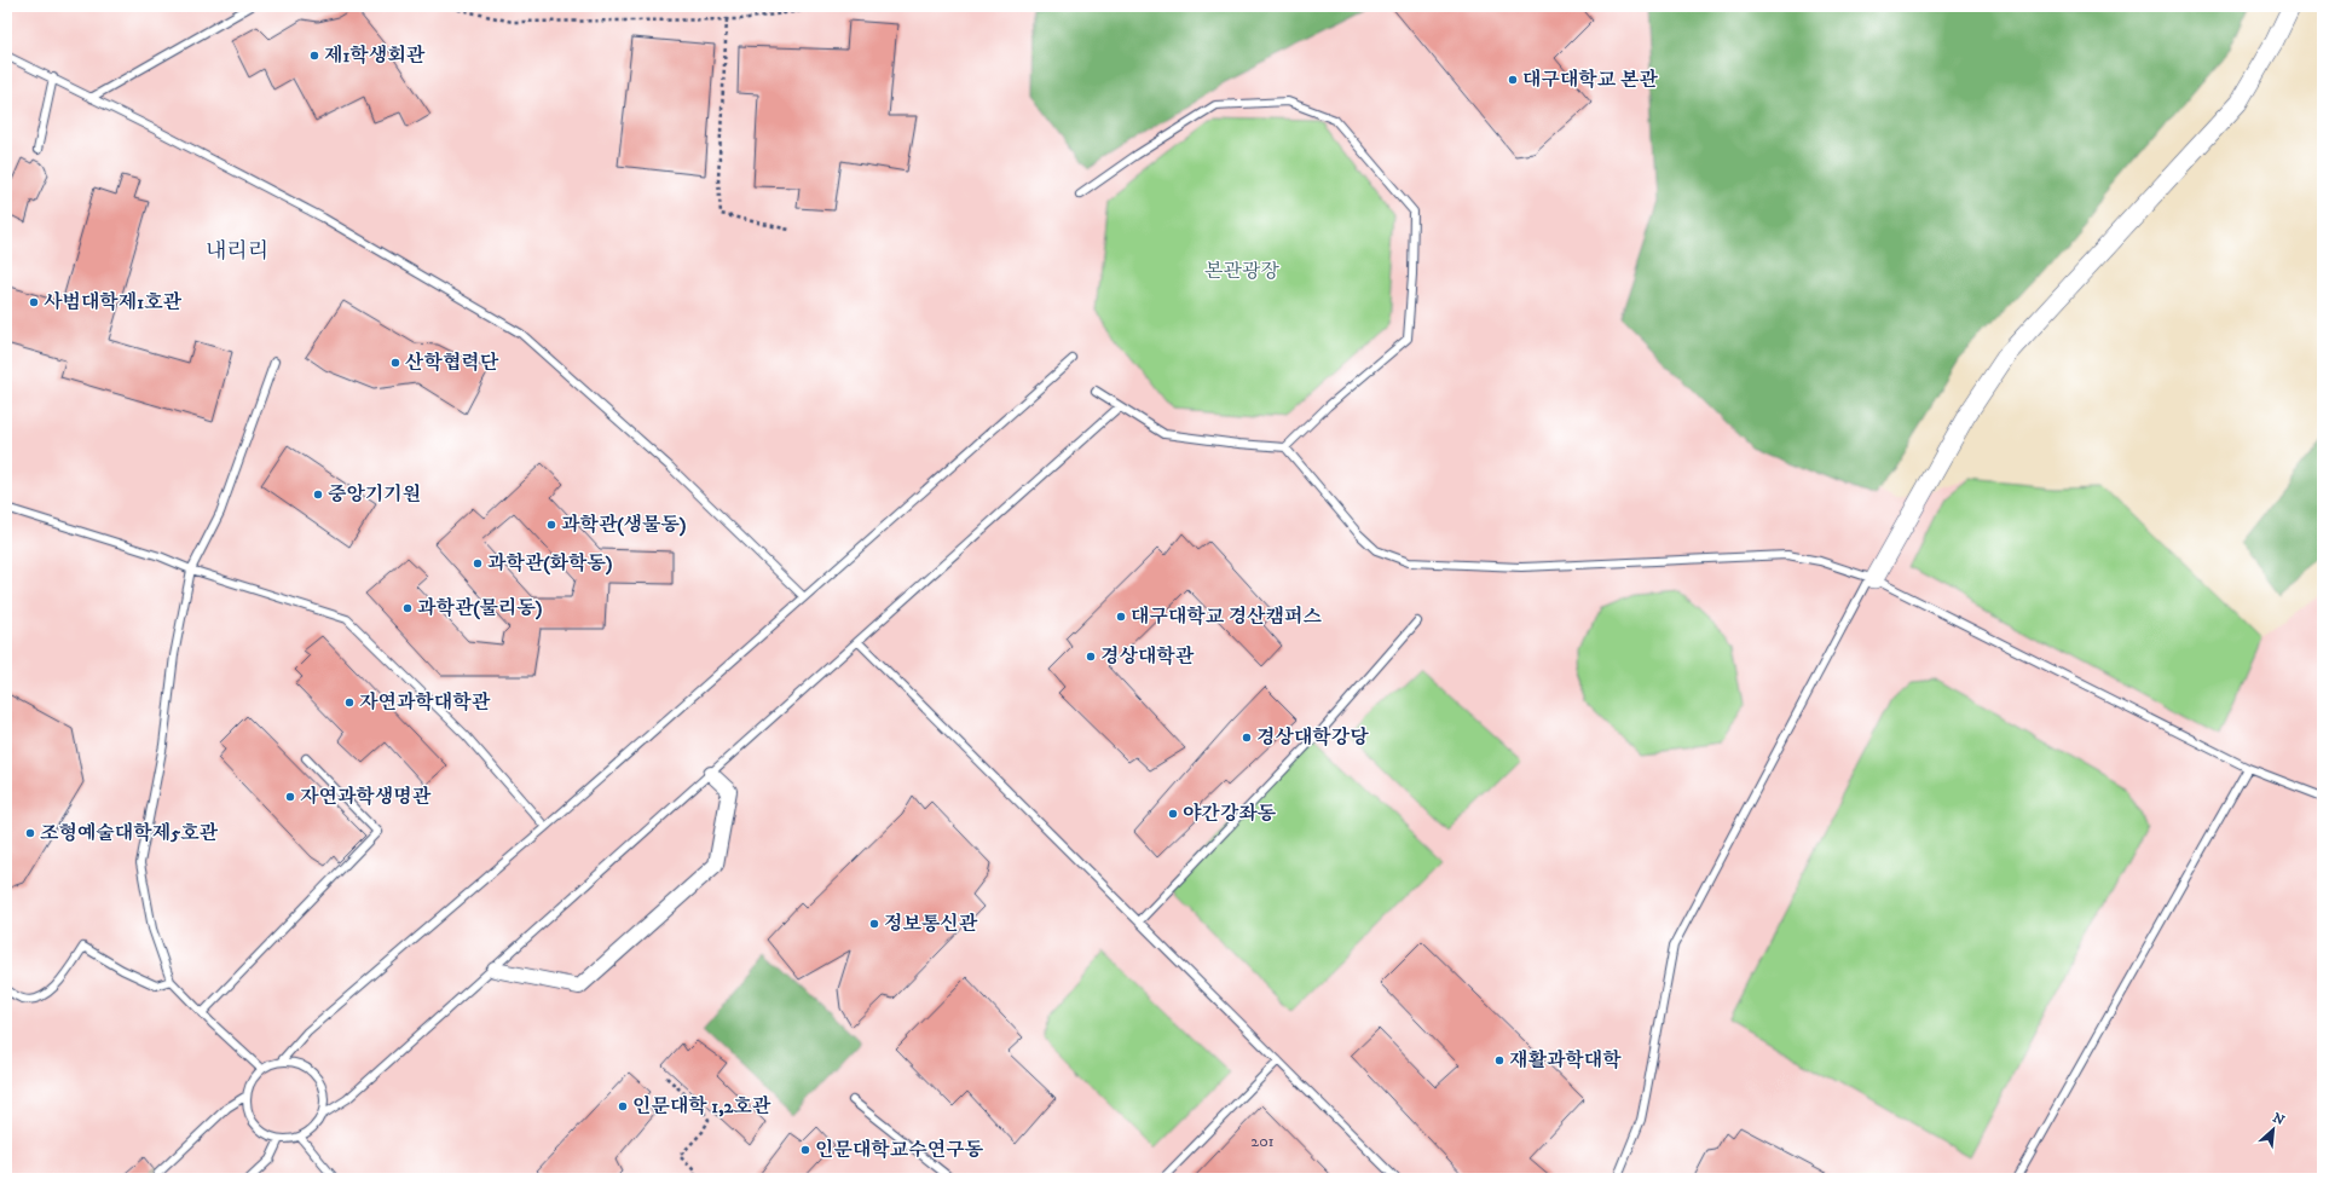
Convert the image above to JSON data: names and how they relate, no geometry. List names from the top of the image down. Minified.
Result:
{"districts":["내리리"],"parks":["본관광장"],"places":["제1학생회관","대구대학교 본관","사범대학제1호관","산학협력단","중앙기기원","과학관(생물동)","과학관(화학동)","과학관(물리동)","대구대학교 경산캠퍼스","경상대학관","자연과학대학관","경상대학강당","자연과학생명관","야간강좌동","조형예술대학제5호관","정보통신관","재활과학대학","인문대학 1,2호관","인문대학교수연구동"],"house_numbers":["201"],"north":"top right"}
